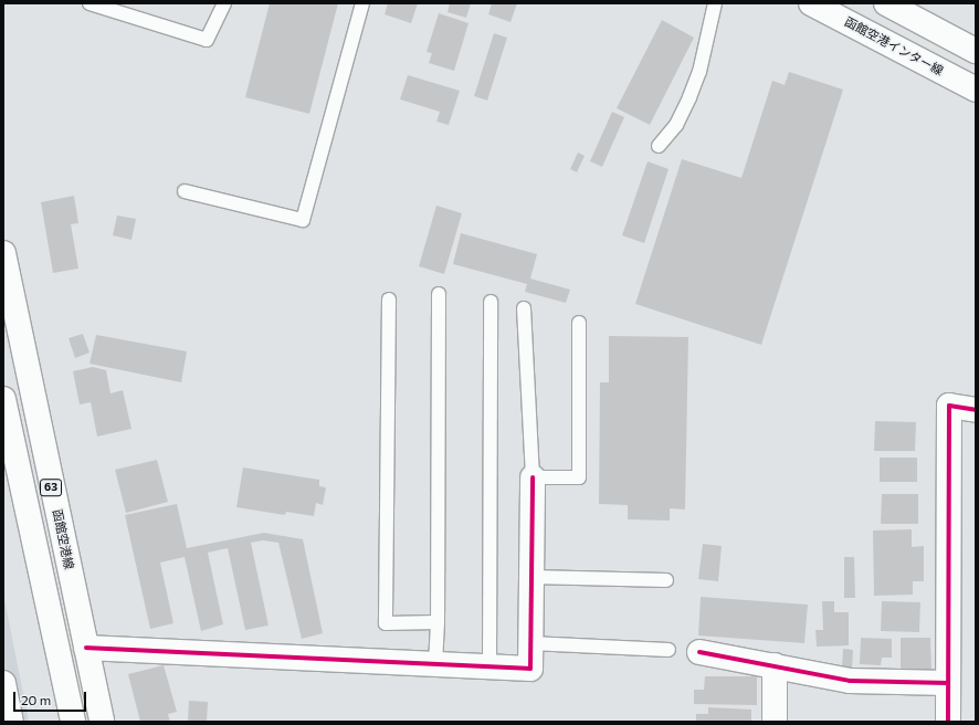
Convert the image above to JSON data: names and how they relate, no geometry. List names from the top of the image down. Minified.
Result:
{"streets":{"street":["函館空港インター線","63","函館空港線"]},"scale_bar":"20 m"}
